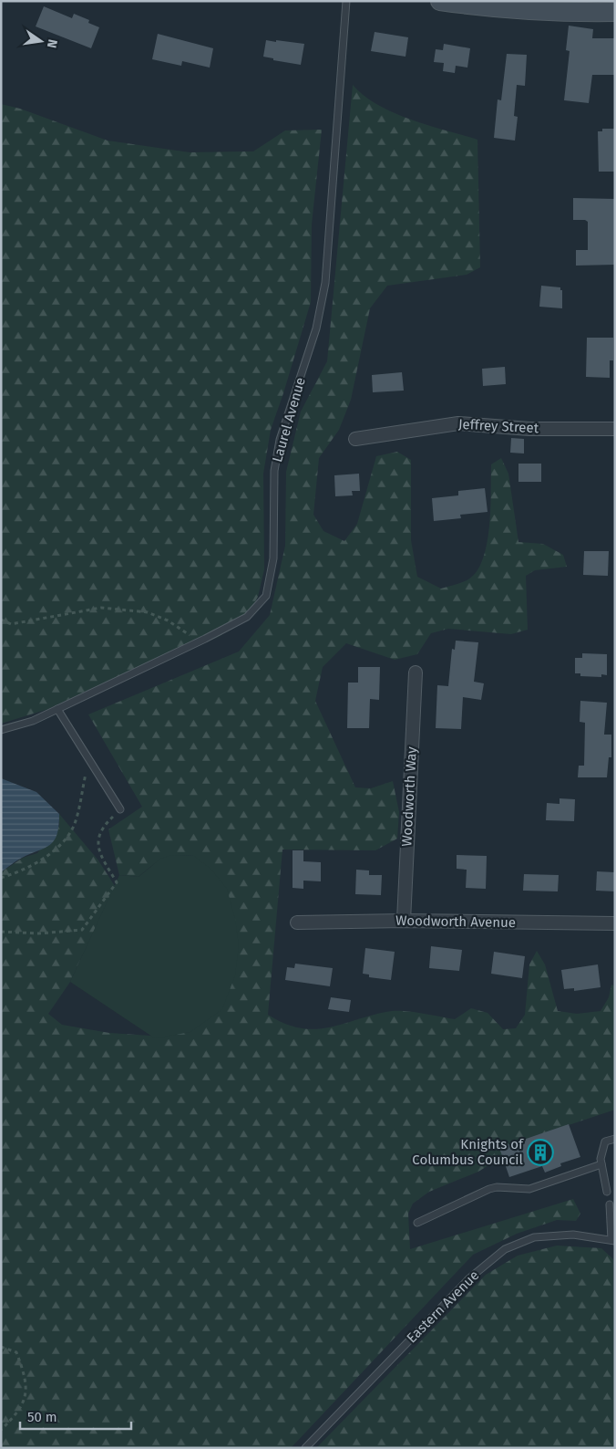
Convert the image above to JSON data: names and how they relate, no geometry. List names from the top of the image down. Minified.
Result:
{"streets":{"street":["Jeffrey Street","Woodworth Way","Woodworth Avenue"],"lane":["Laurel Avenue","Eastern Avenue"]},"crossings":[["Woodworth Way","Woodworth Avenue"]],"places":{"building":["Knights of Columbus Council"]},"scale_bar":"50 m","north":"right"}
